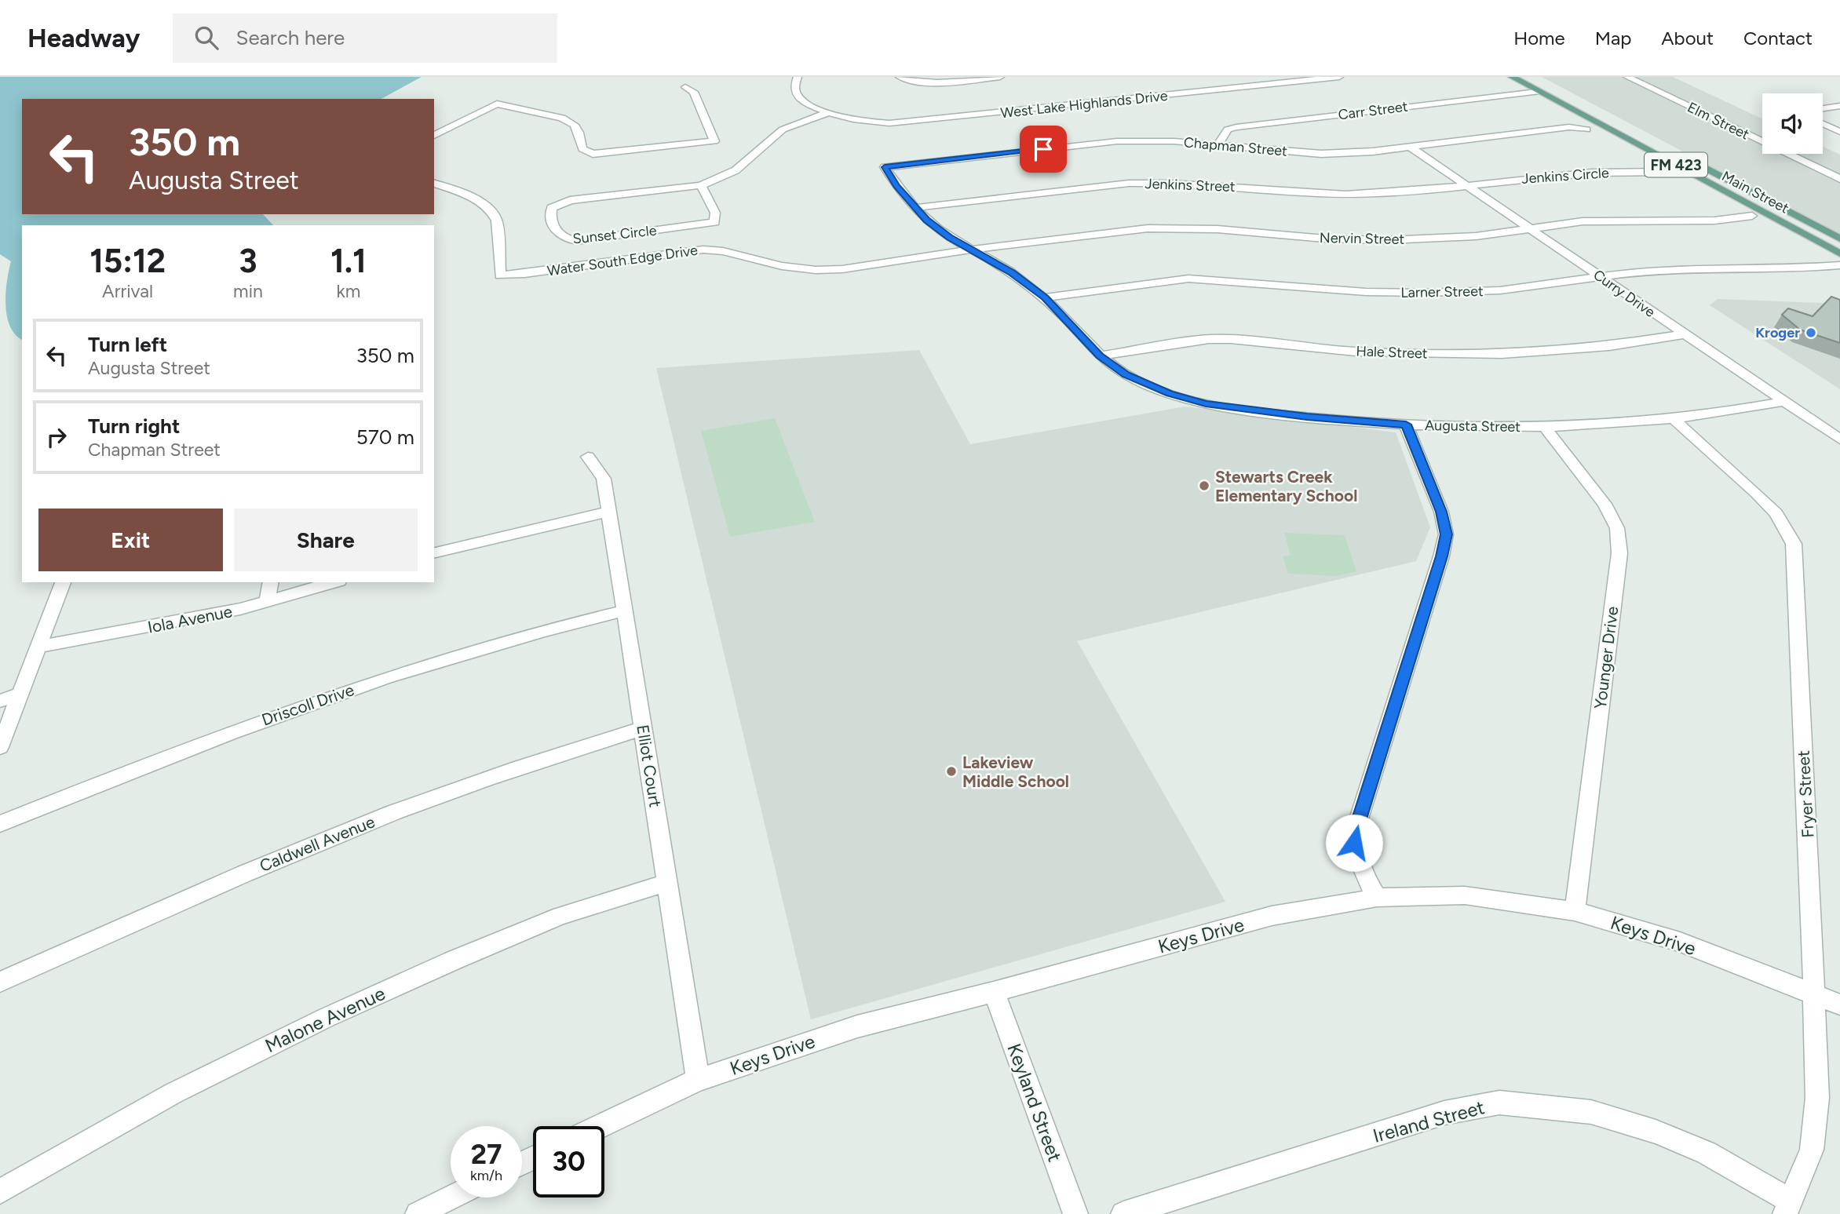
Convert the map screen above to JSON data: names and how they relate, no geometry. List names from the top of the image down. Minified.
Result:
{"streets":{"main road":["FM 423","Main Street"],"street":["West Lake Highlands Drive","Carr Street","Elm Street","Chapman Street","Jenkins Circle","Jenkins Street","Sunset Circle","Nervin Street","Water South Edge Drive","Larner Street","Curry Drive","Hale Street","Augusta Street","Iola Avenue","Younger Drive","Driscoll Drive","Elliot Court","Fryer Street","Caldwell Avenue","Keys Drive","Malone Avenue","Keyland Street","Ireland Street"]},"crossings":[["Carr Street","Chapman Street"],["Carr Street","Main Street"],["Chapman Street","Curry Drive"],["Chapman Street","Augusta Street"],["Jenkins Circle","Jenkins Street"],["Jenkins Circle","Curry Drive"],["Jenkins Street","Curry Drive"],["Jenkins Street","Augusta Street"],["Nervin Street","Water South Edge Drive"],["Nervin Street","Curry Drive"],["Nervin Street","Augusta Street"],["Water South Edge Drive","Augusta Street"],["Larner Street","Curry Drive"],["Larner Street","Augusta Street"],["Curry Drive","Hale Street"],["Curry Drive","Augusta Street"],["Hale Street","Augusta Street"],["Augusta Street","Younger Drive"],["Augusta Street","Fryer Street"],["Younger Drive","Keys Drive"],["Driscoll Drive","Elliot Court"],["Elliot Court","Caldwell Avenue"],["Elliot Court","Keys Drive"],["Elliot Court","Malone Avenue"],["Fryer Street","Keys Drive"],["Fryer Street","Ireland Street"],["Keys Drive","Keyland Street"]],"places":["Kroger","Stewarts Creek Elementary School","Lakeview Middle School"],"page":{"header":"Headway","search":"Search here","nav":["Home","Map","About","Contact"],"turn":["350 m","Augusta Street"],"eta":["15:12","Arrival","3","min","1.1","km"],"list":[{"name":"Turn left","note":"Augusta Street","value":"350 m"},{"name":"Turn right","note":"Chapman Street","value":"570 m"}],"buttons":["Exit","Share"],"speed":"27 km/h","limit":"30"}}
